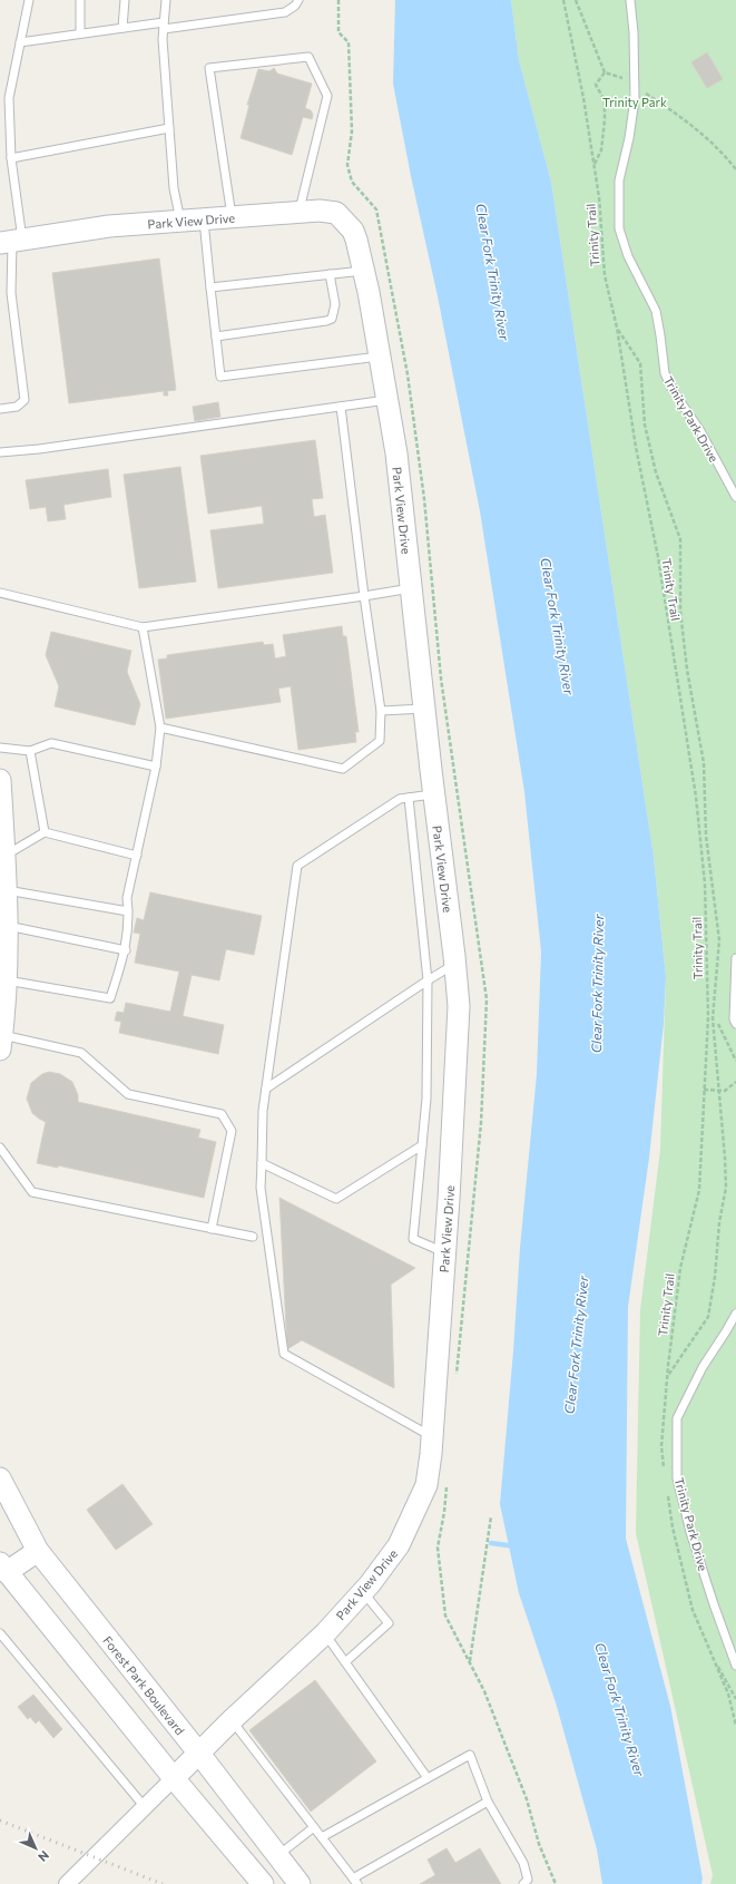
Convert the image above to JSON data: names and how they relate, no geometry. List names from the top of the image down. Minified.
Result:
{"streets":{"street":["Park View Drive","Forest Park Boulevard"],"lane":["Trinity Park Drive"],"path":["Trinity Trail"]},"crossings":[["Park View Drive","Forest Park Boulevard"]],"water":["Clear Fork Trinity River"],"parks":["Trinity Park"],"north":"bottom right"}
